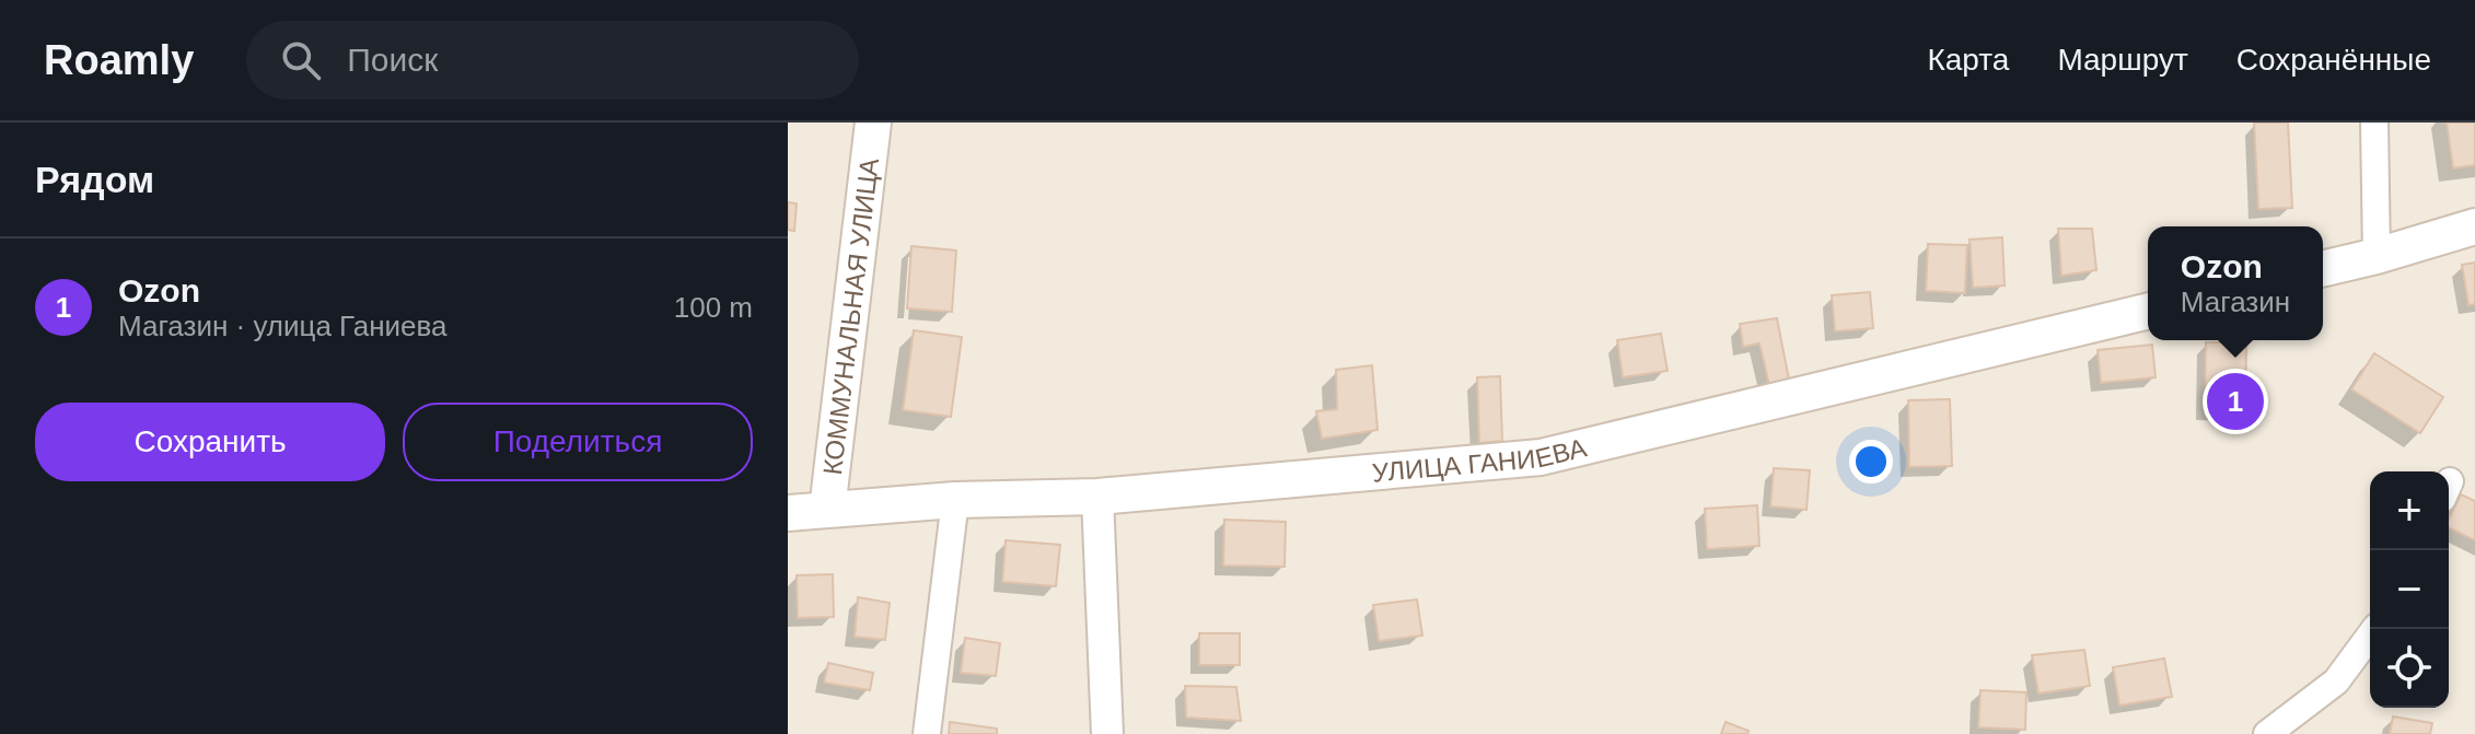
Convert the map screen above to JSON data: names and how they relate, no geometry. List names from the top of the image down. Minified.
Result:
{"streets":{"main road":["КОММУНАЛЬНАЯ УЛИЦА","УЛИЦА ГАНИЕВА"]},"crossings":[["КОММУНАЛЬНАЯ УЛИЦА","УЛИЦА ГАНИЕВА"]],"page":{"header":"Roamly","search":"Поиск","nav":["Карта","Маршрут","Сохранённые"],"heading":"Рядом","popup":["Ozon","Магазин"],"list":[{"mark":"1","name":"Ozon","note":"Магазин · улица Ганиева","value":"100 m"}],"pins":"1","buttons":["Сохранить","Поделиться"],"map_buttons":["+","−"]}}
